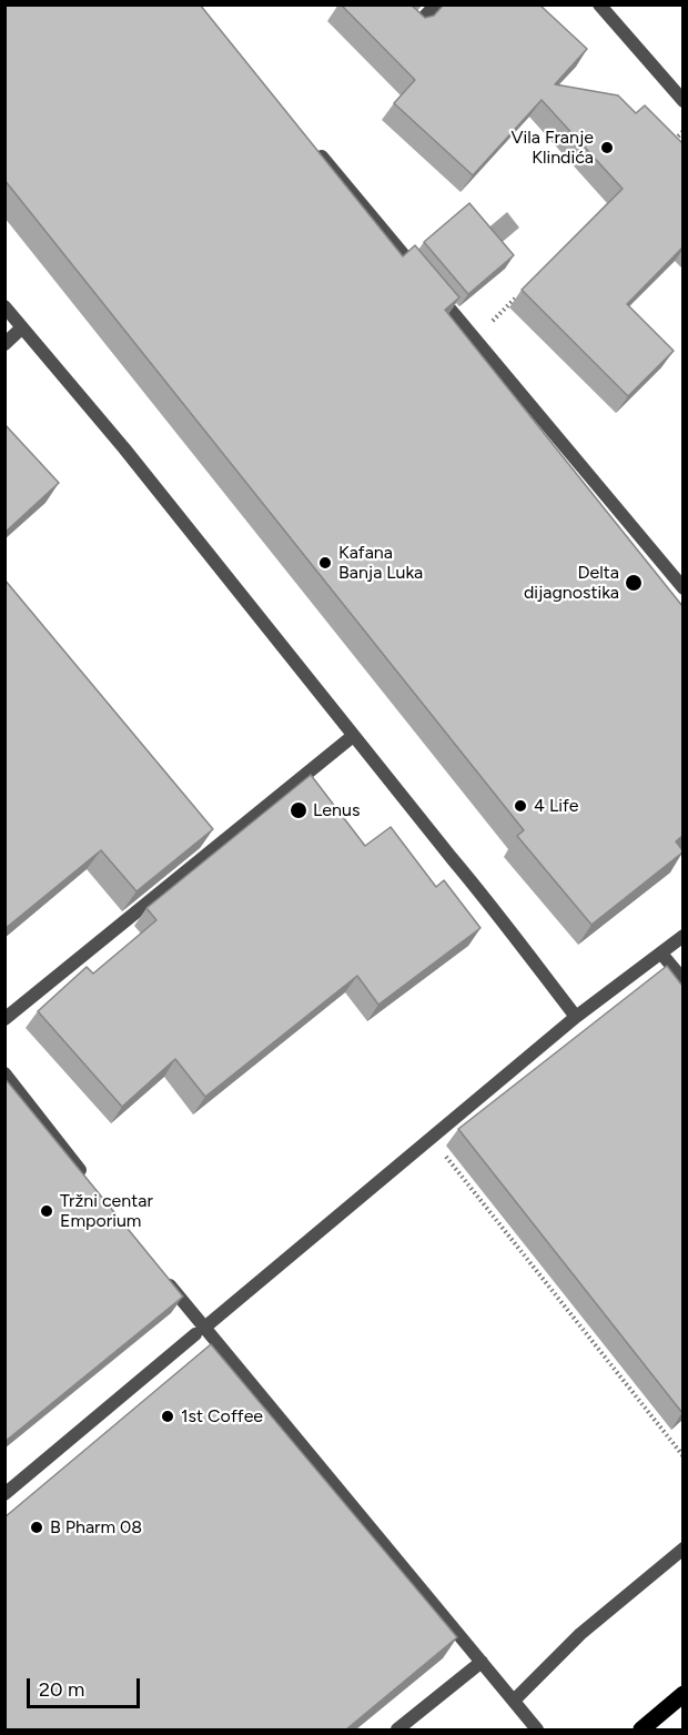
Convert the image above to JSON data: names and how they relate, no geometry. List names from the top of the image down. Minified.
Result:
{"places":["Vila Franje Klindića","Kafana Banja Luka","Delta dijagnostika","4 Life","Lenus","Tržni centar Emporium","1st Coffee","B Pharm 08"],"scale_bar":"20 m"}
